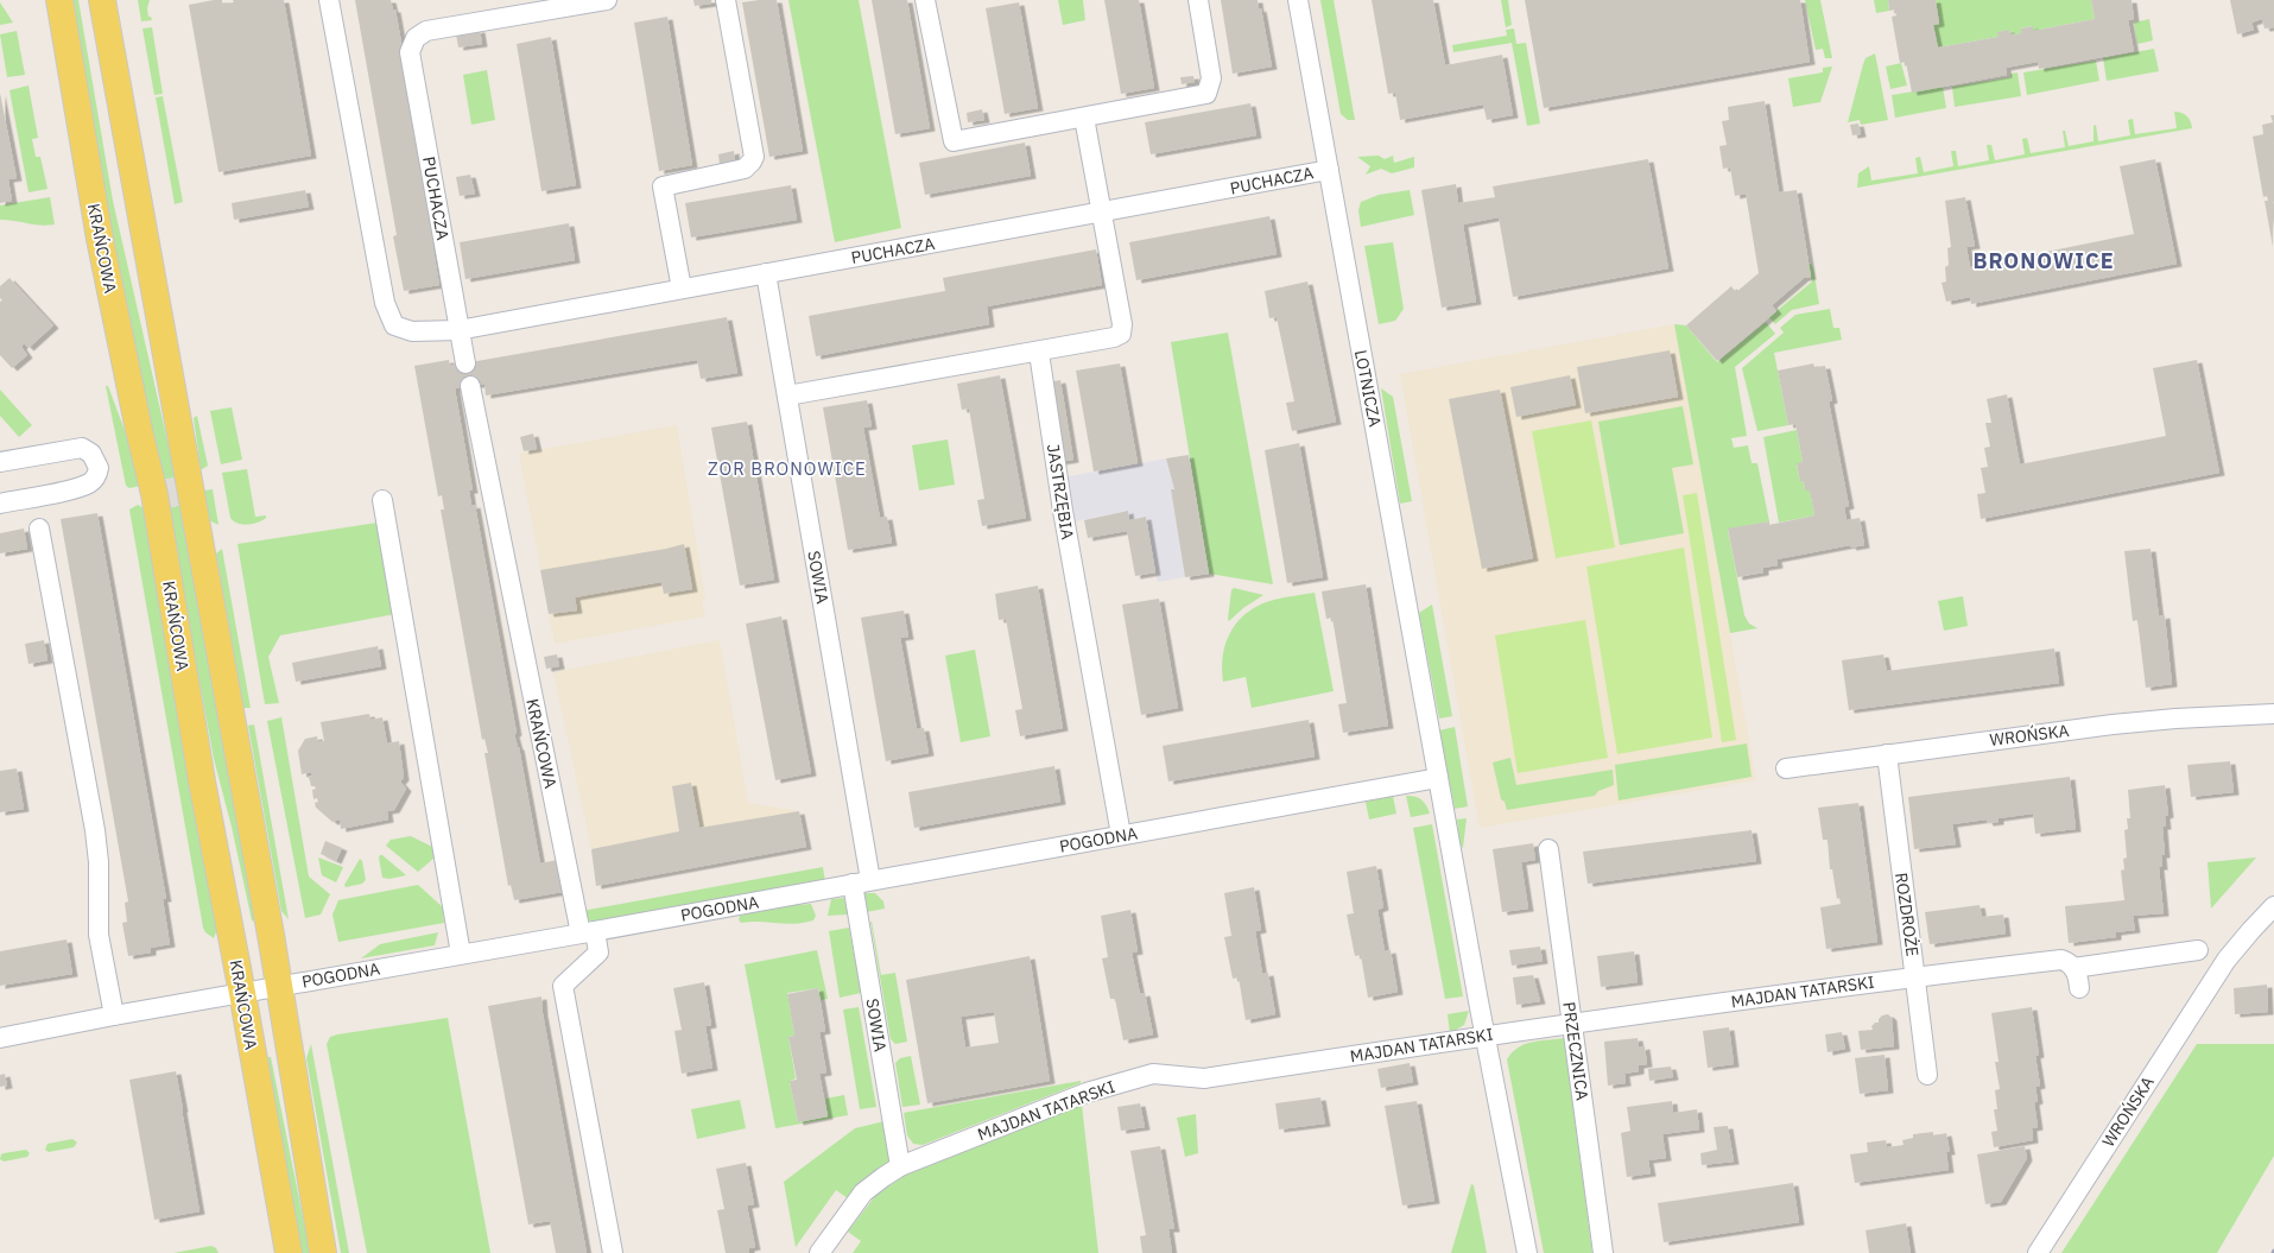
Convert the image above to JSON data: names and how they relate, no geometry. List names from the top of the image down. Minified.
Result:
{"streets":{"main road":["KRAŃCOWA"],"street":["PUCHACZA","LOTNICZA","JASTRZĘBIA","SOWIA","WROŃSKA","POGODNA","ROZDROŻE","MAJDAN TATARSKI","PRZECZNICA"]},"crossings":[["PUCHACZA","LOTNICZA"],["PUCHACZA","SOWIA"],["KRAŃCOWA","POGODNA"],["LOTNICZA","POGODNA"],["LOTNICZA","MAJDAN TATARSKI"],["JASTRZĘBIA","POGODNA"],["SOWIA","POGODNA"],["SOWIA","MAJDAN TATARSKI"],["WROŃSKA","ROZDROŻE"],["ROZDROŻE","MAJDAN TATARSKI"],["MAJDAN TATARSKI","PRZECZNICA"]],"districts":["BRONOWICE","ZOR BRONOWICE"]}
